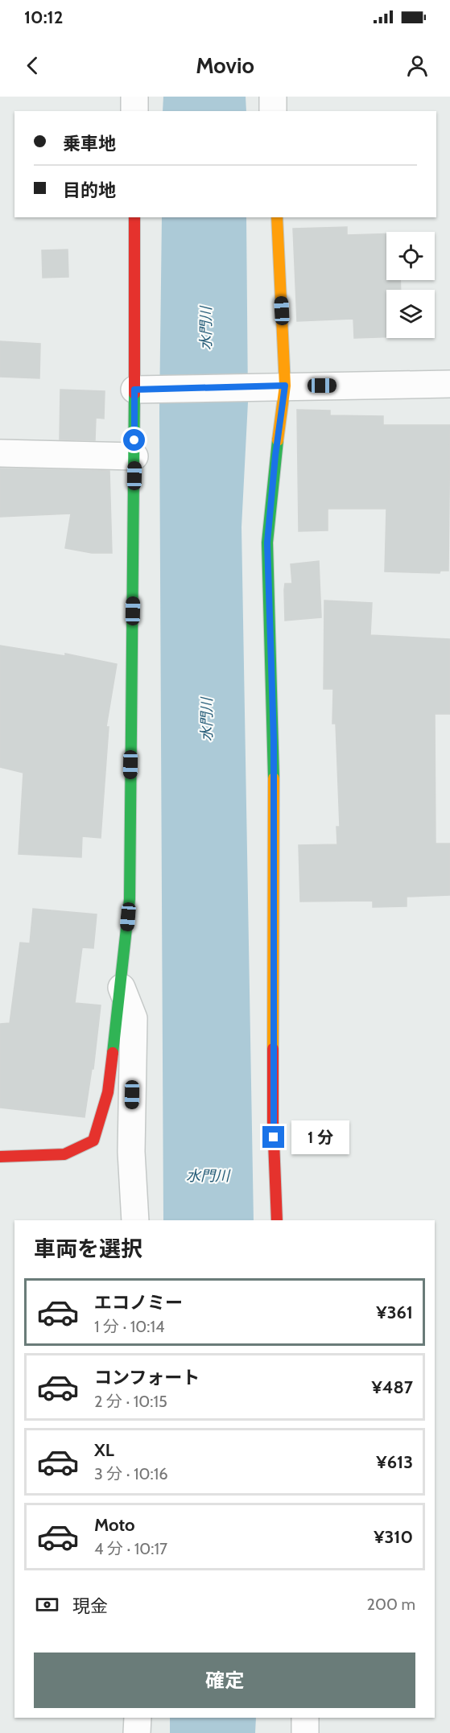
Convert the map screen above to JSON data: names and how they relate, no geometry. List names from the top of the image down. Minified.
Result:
{"water":["水門川"],"page":{"status":"10:12","header":"Movio","banner":["乗車地","目的地"],"bubble":"1 分","heading":"車両を選択","list":[{"name":"エコノミー","note":"1 分 · 10:14","value":"¥361"},{"name":"コンフォート","note":"2 分 · 10:15","value":"¥487"},{"name":"XL","note":"3 分 · 10:16","value":"¥613"},{"name":"Moto","note":"4 分 · 10:17","value":"¥310"}],"pay":["現金","200 m"],"buttons":"確定"}}
